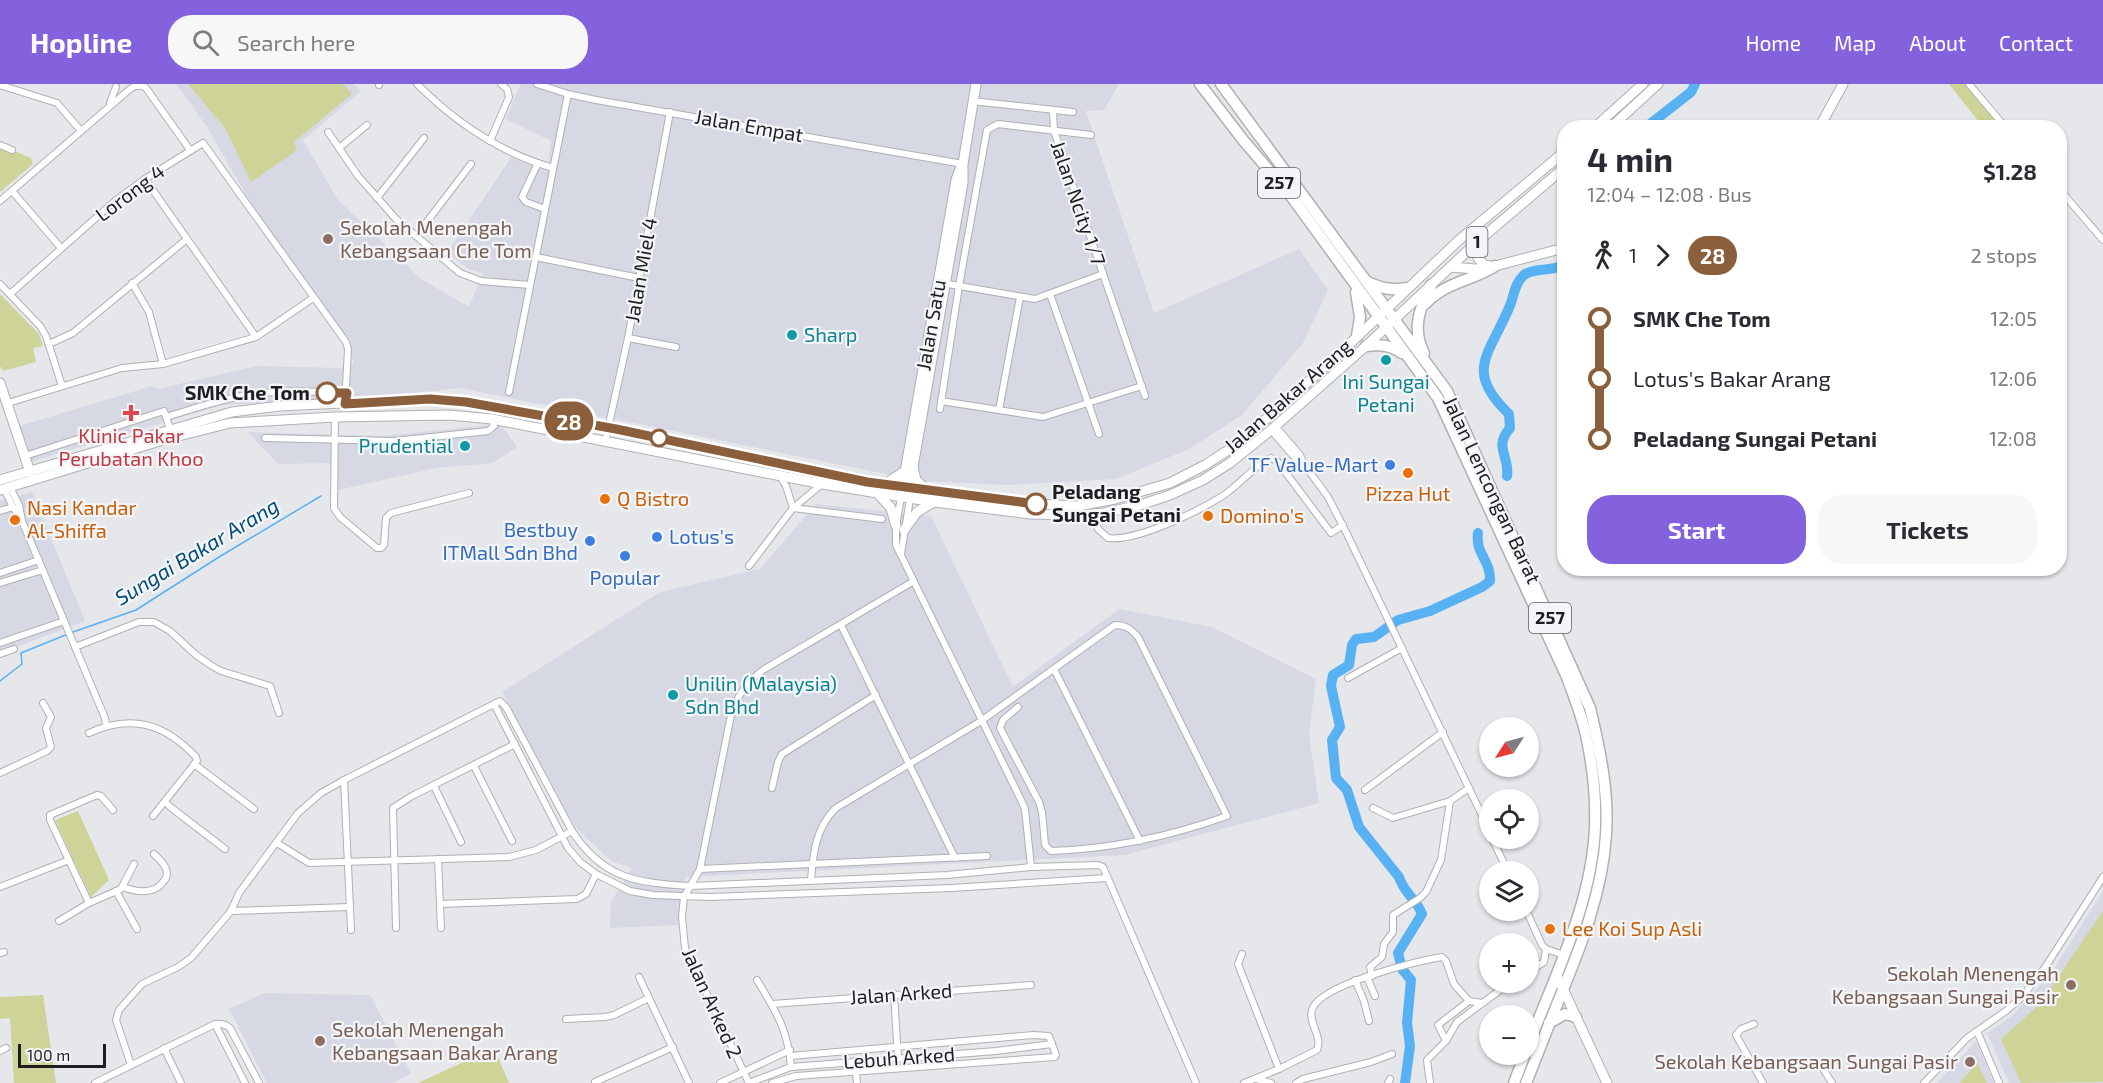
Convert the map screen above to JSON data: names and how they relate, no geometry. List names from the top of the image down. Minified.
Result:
{"streets":{"highway":["257","Jalan Lencongan Barat"],"main road":["1","Jalan Satu","Jalan Bakar Arang"],"street":["Jalan Empat","Lorong 4","Jalan Ncity 1/7","Jalan Miel 4","Jalan Arked","Jalan Arked 2","Lebuh Arked"]},"crossings":[["Jalan Empat","Jalan Miel 4"],["Jalan Empat","Jalan Satu"],["257","Jalan Bakar Arang"],["257","Jalan Lencongan Barat"],["Jalan Miel 4","Jalan Bakar Arang"],["Jalan Satu","Jalan Bakar Arang"],["Jalan Bakar Arang","Jalan Lencongan Barat"],["Jalan Arked 2","Lebuh Arked"]],"water":["Sungai Bakar Arang"],"places":{"other":["Sekolah Menengah Kebangsaan Che Tom","Sharp","Ini Sungai Petani","SMK Che Tom","Prudential","TF Value-Mart","Pizza Hut","Q Bistro","Peladang Sungai Petani","Domino's","Nasi Kandar Al-Shiffa","Lotus's","Bestbuy ITMall Sdn Bhd","Popular","Unilin (Malaysia) Sdn Bhd","Lee Koi Sup Asli","Sekolah Menengah Kebangsaan Sungai Pasir","Sekolah Menengah Kebangsaan Bakar Arang","Sekolah Kebangsaan Sungai Pasir"],"health":["Klinic Pakar Perubatan Khoo"]},"lines":["bus line 28"],"scale_bar":"100 m","north":"bottom left","page":{"header":"Hopline","search":"Search here","nav":["Home","Map","About","Contact"],"on_map":"28","heading":["4 min","12:04 – 12:08 · Bus","$1.28"],"legs":["1","28","2 stops"],"list":[{"name":"SMK Che Tom","value":"12:05"},{"name":"Lotus's Bakar Arang","value":"12:06"},{"name":"Peladang Sungai Petani","value":"12:08"}],"buttons":["Start","Tickets"],"map_buttons":["+","−"],"scale":"100 m"}}
